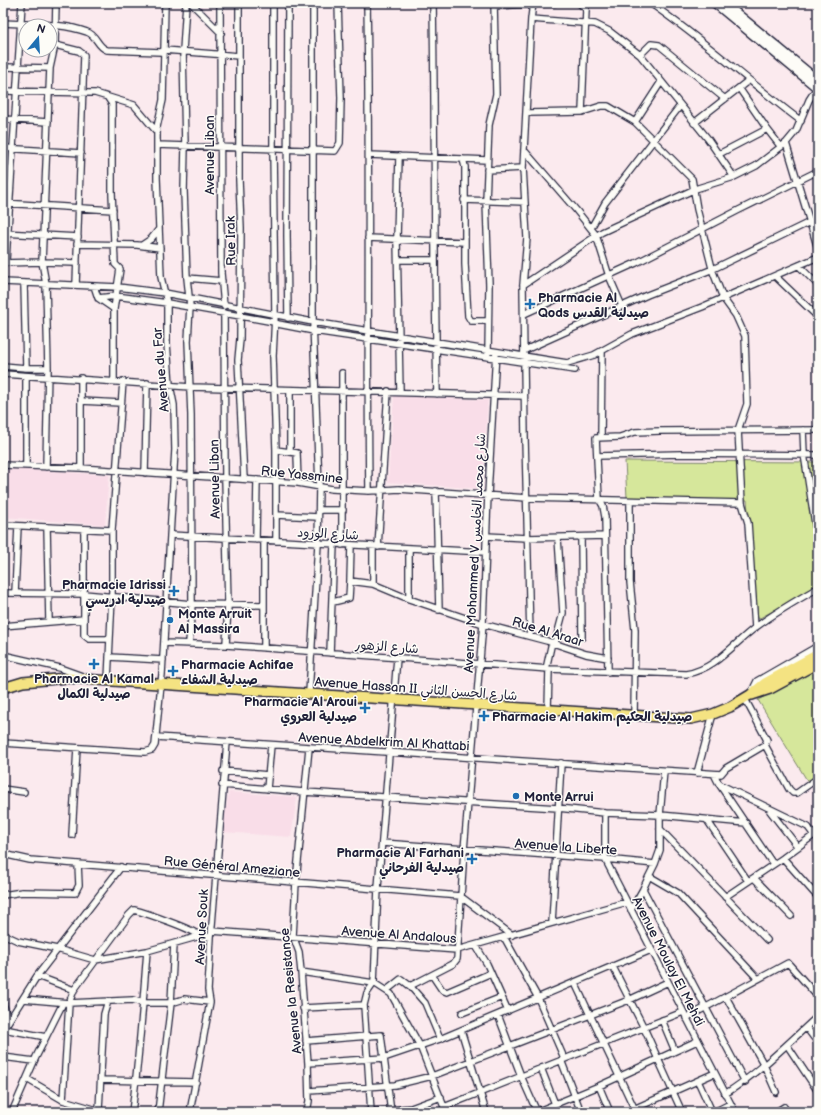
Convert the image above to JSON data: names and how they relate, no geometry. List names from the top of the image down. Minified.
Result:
{"streets":{"main road":["Avenue Hassan II شارع الحسن الثاني"],"street":["Avenue Liban","Rue Irak","Avenue du Far","Rue Yassmine","شارع الورود","Avenue Mohammed V شارع محمد الخامس","Rue Al Araar","شارع الزهور","Avenue Abdelkrim Al Khattabi","Avenue la Liberte","Rue Général Ameziane","Avenue Souk","Avenue Al Andalous","Avenue Moulay El Mehdi","Avenue la Resistance"]},"crossings":[["Avenue Liban","Rue Yassmine"],["Avenue Liban","شارع الورود"],["Avenue Liban","شارع الزهور"],["Rue Irak","Rue Yassmine"],["Avenue du Far","Rue Yassmine"],["Avenue du Far","شارع الورود"],["Avenue du Far","شارع الزهور"],["Avenue du Far","Avenue Hassan II شارع الحسن الثاني"],["Avenue du Far","Avenue Abdelkrim Al Khattabi"],["Rue Yassmine","Avenue Mohammed V شارع محمد الخامس"],["شارع الورود","Avenue Mohammed V شارع محمد الخامس"],["Avenue Mohammed V شارع محمد الخامس","Rue Al Araar"],["Avenue Mohammed V شارع محمد الخامس","شارع الزهور"],["Avenue Mohammed V شارع محمد الخامس","Avenue Hassan II شارع الحسن الثاني"],["Avenue Mohammed V شارع محمد الخامس","Avenue Abdelkrim Al Khattabi"],["Avenue Mohammed V شارع محمد الخامس","Avenue la Liberte"],["Avenue Mohammed V شارع محمد الخامس","Rue Général Ameziane"],["Avenue Mohammed V شارع محمد الخامس","Avenue Al Andalous"],["Avenue Abdelkrim Al Khattabi","Avenue Souk"],["Avenue Abdelkrim Al Khattabi","Avenue la Resistance"],["Avenue la Liberte","Avenue Moulay El Mehdi"],["Rue Général Ameziane","Avenue Souk"],["Rue Général Ameziane","Avenue la Resistance"],["Avenue Souk","Avenue Al Andalous"],["Avenue Al Andalous","Avenue Moulay El Mehdi"],["Avenue Al Andalous","Avenue la Resistance"]],"places":{"health":["Pharmacie Al Qods صيدلية القدس","Pharmacie Idrissi صيدلية ادريسي","Pharmacie Al Kamal صيدلية الكمال","Pharmacie Achifae صيدلية الشفاء","Pharmacie Al Aroui صيدلية العروي","Pharmacie Al Hakim صيدلية الحكيم","Pharmacie Al Farhani صيدلية الفرحاني"],"other":["Monte Arruit Al Massira","Monte Arrui"]},"north":"top"}
